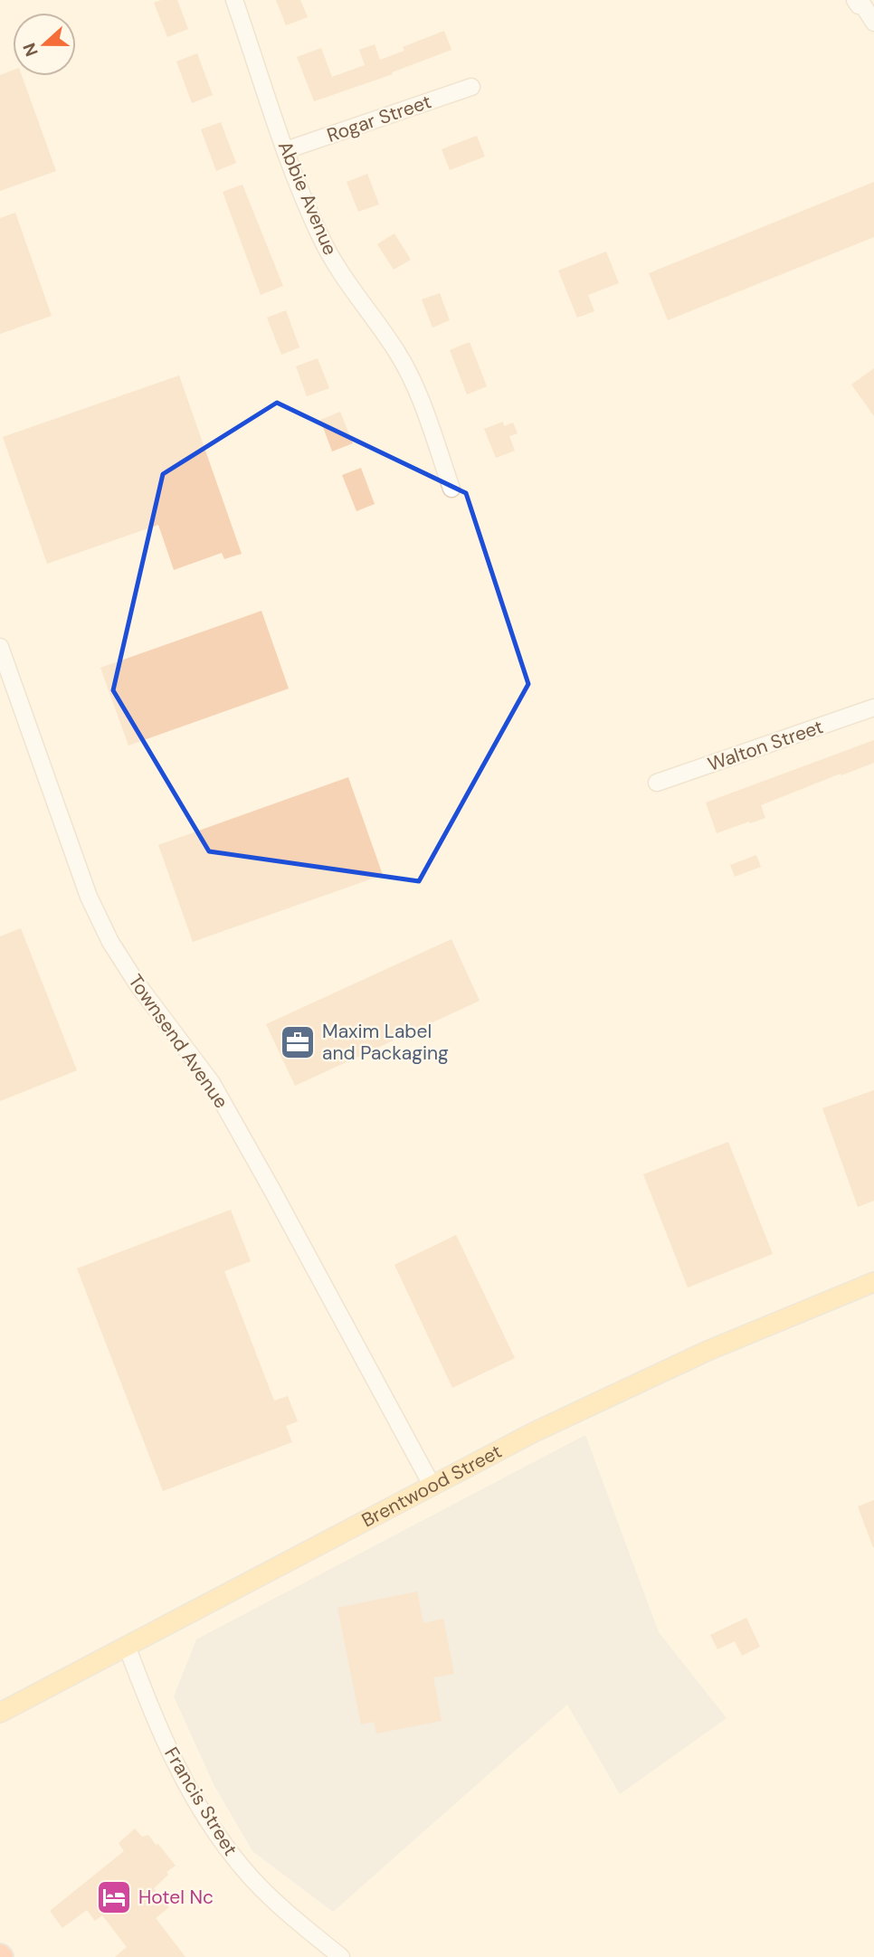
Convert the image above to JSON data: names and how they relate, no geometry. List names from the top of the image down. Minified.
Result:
{"streets":{"main road":["Brentwood Street"],"street":["Rogar Street","Abbie Avenue","Walton Street","Townsend Avenue","Francis Street"]},"crossings":[["Rogar Street","Abbie Avenue"],["Townsend Avenue","Brentwood Street"],["Brentwood Street","Francis Street"]],"places":{"office":["Maxim Label and Packaging"],"hotel":["Hotel Nc"]},"north":"left"}
